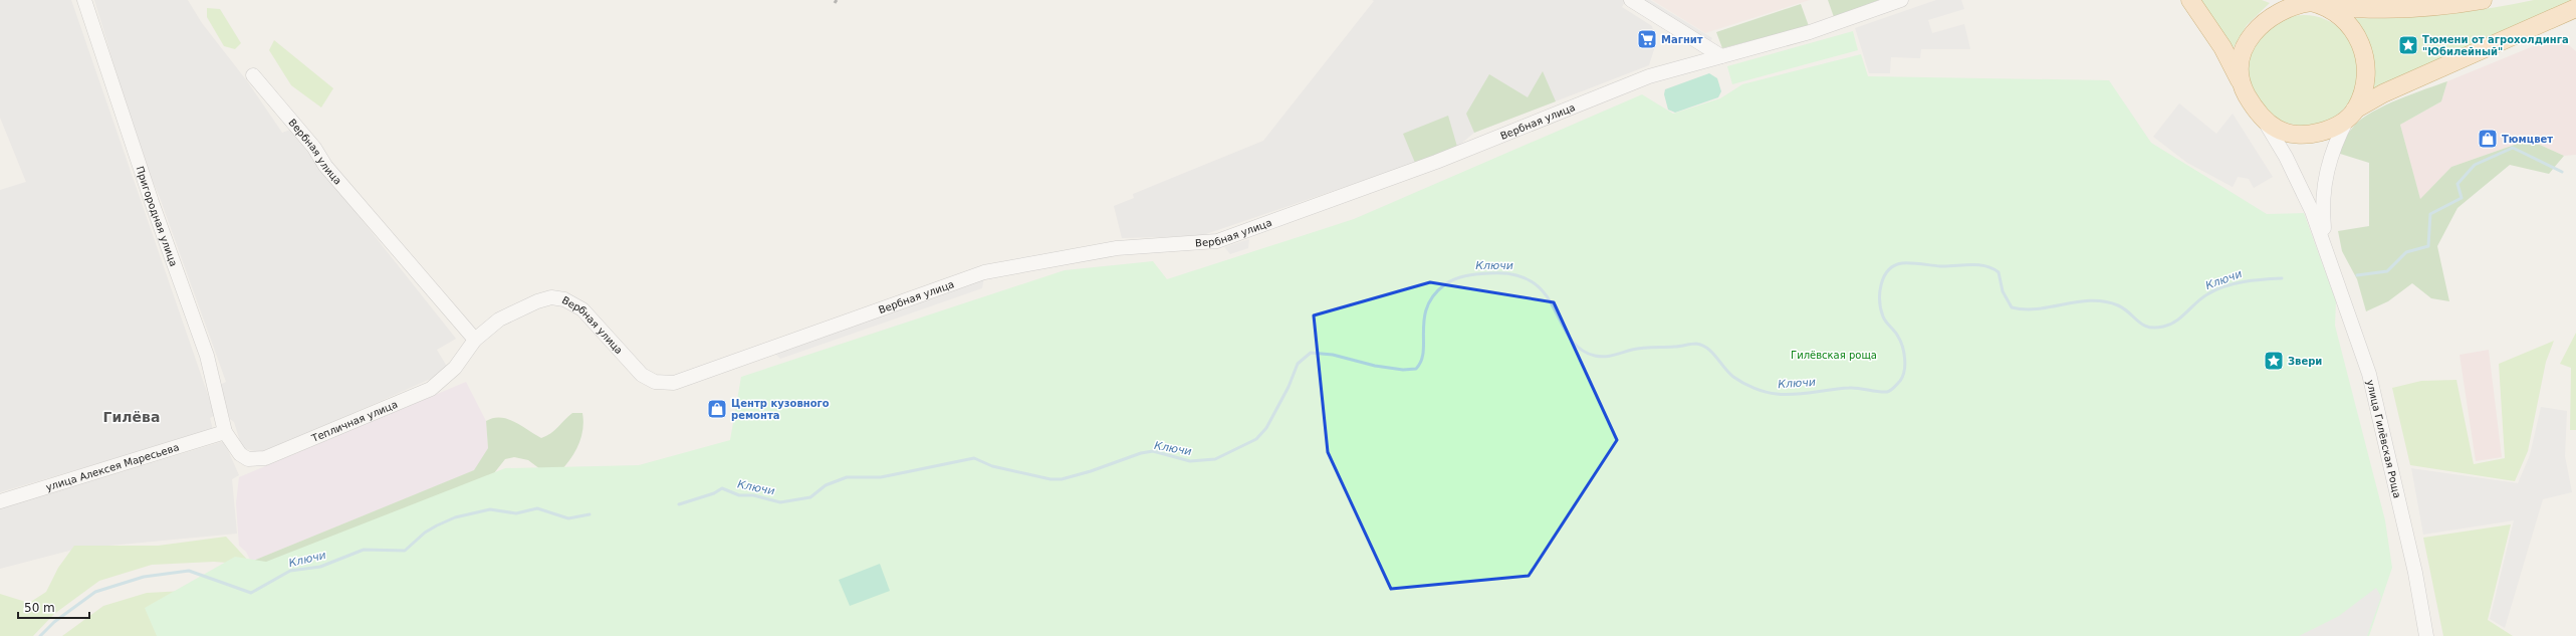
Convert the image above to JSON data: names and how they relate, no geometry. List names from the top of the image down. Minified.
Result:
{"streets":{"street":["Вербная улица","Пригородная улица","Тепличная улица","улица Гилёвская Роща","улица Алексея Маресьева"]},"crossings":[["Вербная улица","Тепличная улица"],["Пригородная улица","Тепличная улица"],["Пригородная улица","улица Алексея Маресьева"],["Тепличная улица","улица Алексея Маресьева"]],"districts":["Гилёва"],"water":["Ключи"],"parks":["Гилёвская роща"],"places":{"supermarket":["Магнит"],"place":["Тюмени от агрохолдинга \"Юбилейный\"","Звери"],"shop":["Тюмцвет","Центр кузовного ремонта"]},"scale_bar":"50 m"}
